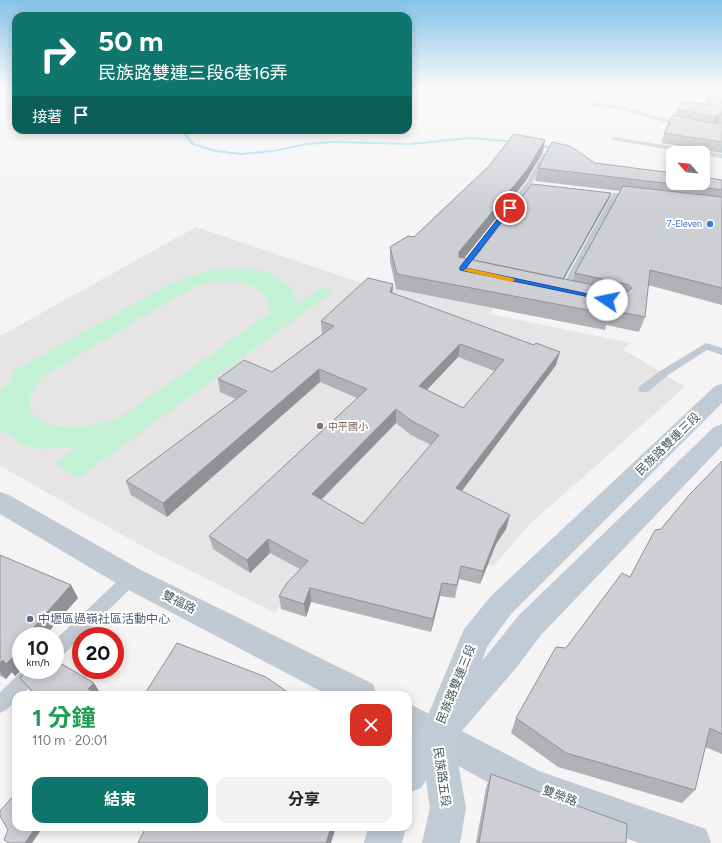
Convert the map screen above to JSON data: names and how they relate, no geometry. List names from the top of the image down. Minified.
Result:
{"streets":{"main road":["民族路雙連三段","民族路五段"],"street":["雙福路","雙榮路"]},"crossings":[["民族路雙連三段","民族路五段"],["民族路雙連三段","雙榮路"],["民族路五段","雙榮路"]],"places":["7-Eleven","中平國小","中壢區過嶺社區活動中心"],"north":"top left","page":{"turn":["50 m","民族路雙連三段6巷16弄"],"then":"接著","speed":"10 km/h","limit":"20","heading":["1 分鐘","110 m · 20:01"],"buttons":["結束","分享"]}}
